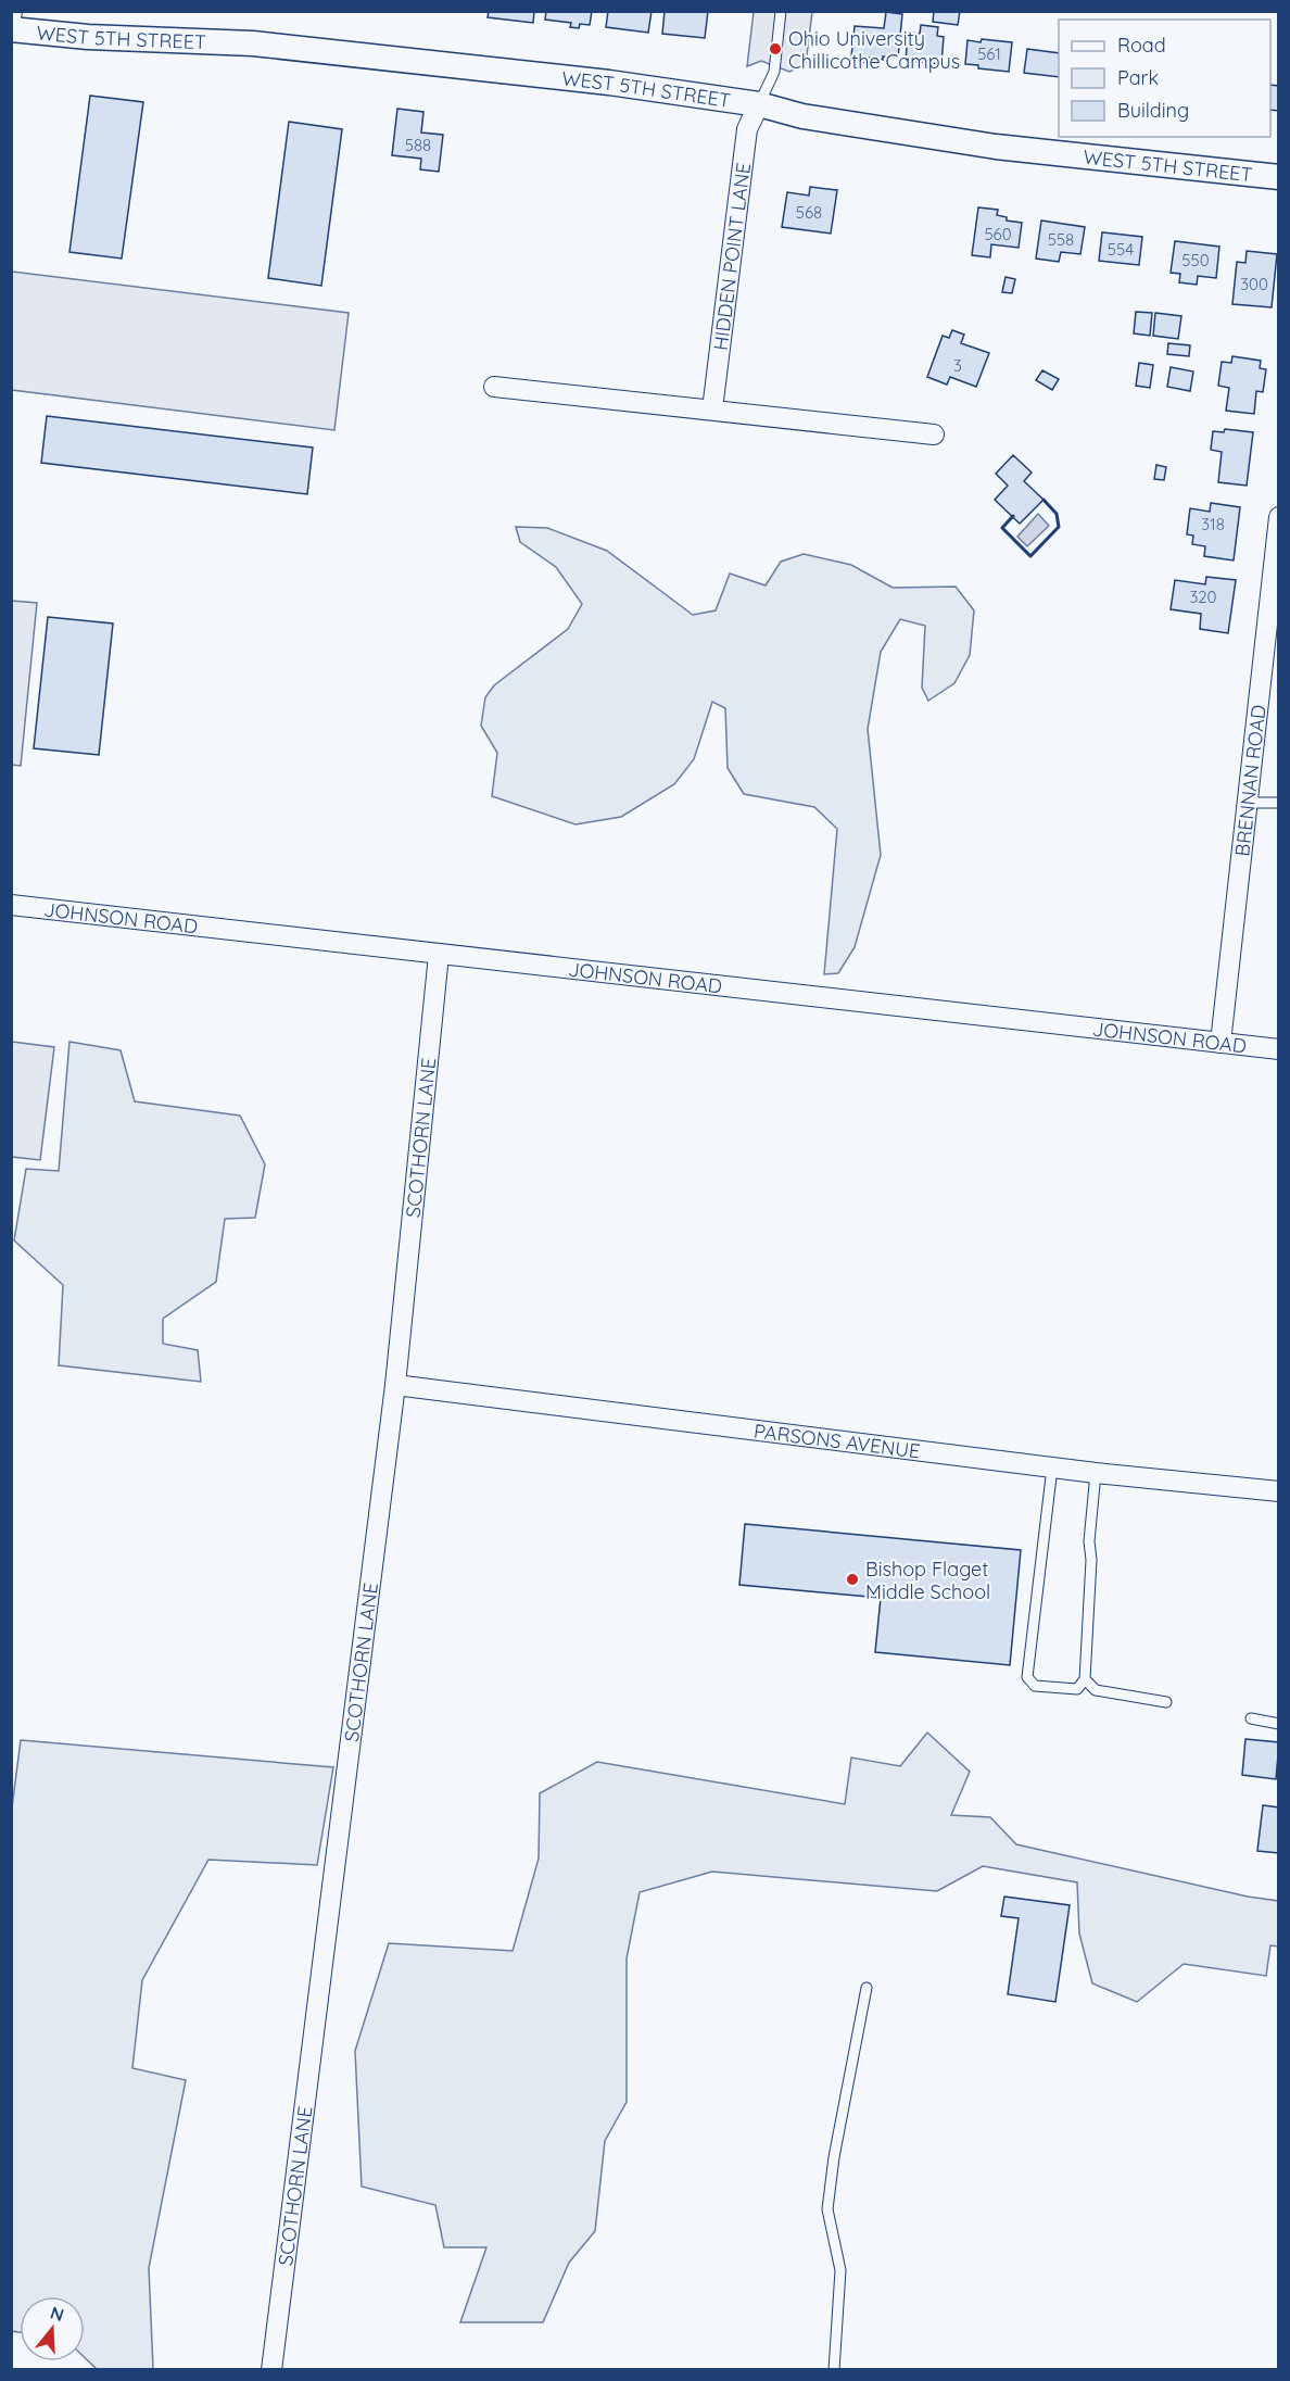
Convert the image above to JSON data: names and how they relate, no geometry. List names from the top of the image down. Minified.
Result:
{"streets":{"street":["WEST 5TH STREET","HIDDEN POINT LANE","BRENNAN ROAD","JOHNSON ROAD","SCOTHORN LANE","PARSONS AVENUE"]},"crossings":[["WEST 5TH STREET","HIDDEN POINT LANE"],["BRENNAN ROAD","JOHNSON ROAD"],["JOHNSON ROAD","SCOTHORN LANE"],["SCOTHORN LANE","PARSONS AVENUE"]],"places":["Ohio University Chillicothe Campus","Bishop Flaget Middle School"],"house_numbers":["561","588","568","560","558","554","550","300","3","318","320"],"legend":["Road","Park","Building"],"north":"top"}
